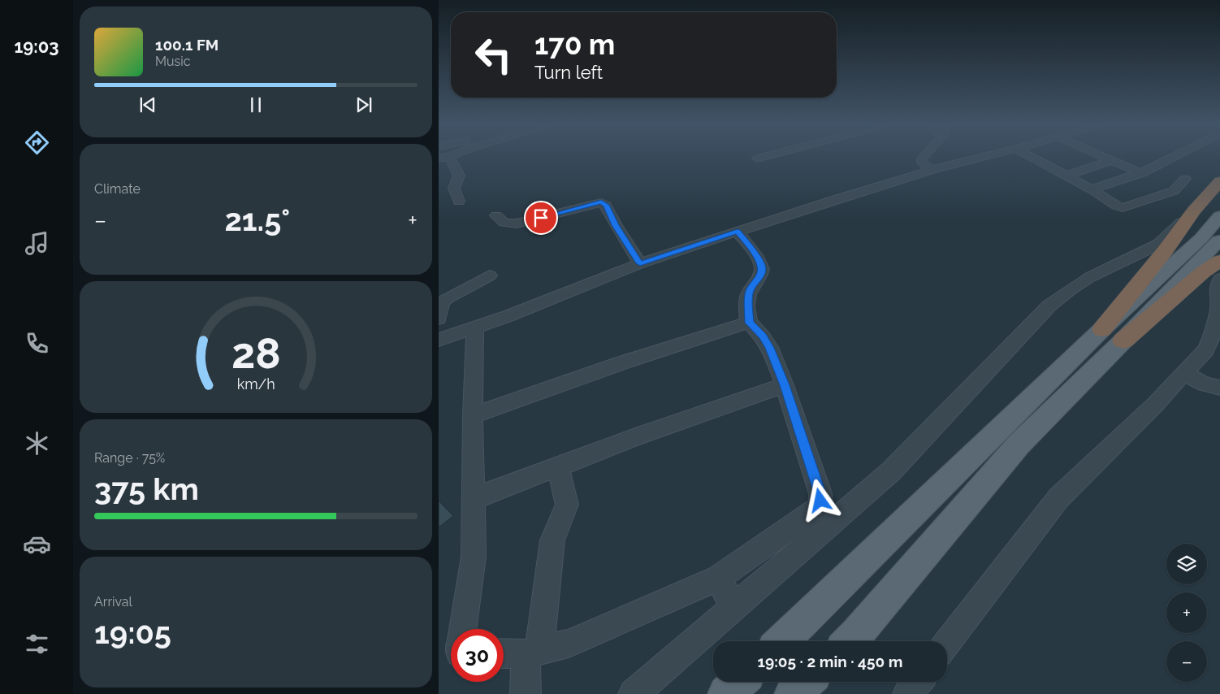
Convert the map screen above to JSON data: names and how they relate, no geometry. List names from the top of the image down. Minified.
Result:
{"page":{"tabs":"19:03","turn":["170 m","Turn left"],"song":["100.1 FM","Music"],"tile":["Climate",["Range · 75%","375 km"],["Arrival","19:05"]],"heat":["−","21.5°","+"],"map_buttons":["+","−"],"limit":"30","trip":"19:05 · 2 min · 450 m","gauge":["28","km/h"]}}
